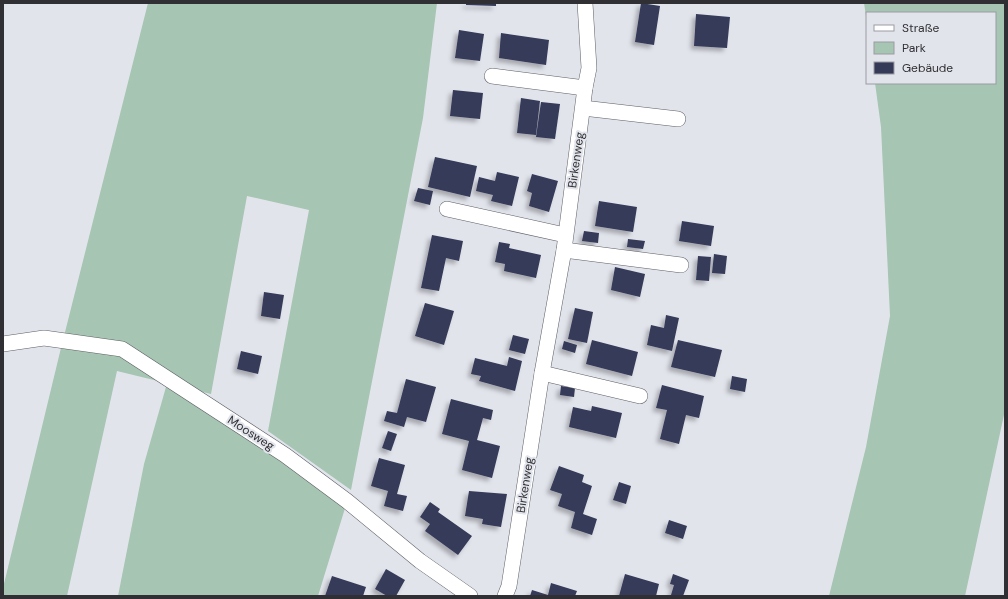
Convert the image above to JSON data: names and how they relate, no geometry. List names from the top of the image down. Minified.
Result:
{"streets":{"street":["Birkenweg","Moosweg"]},"legend":["Straße","Park","Gebäude"]}
